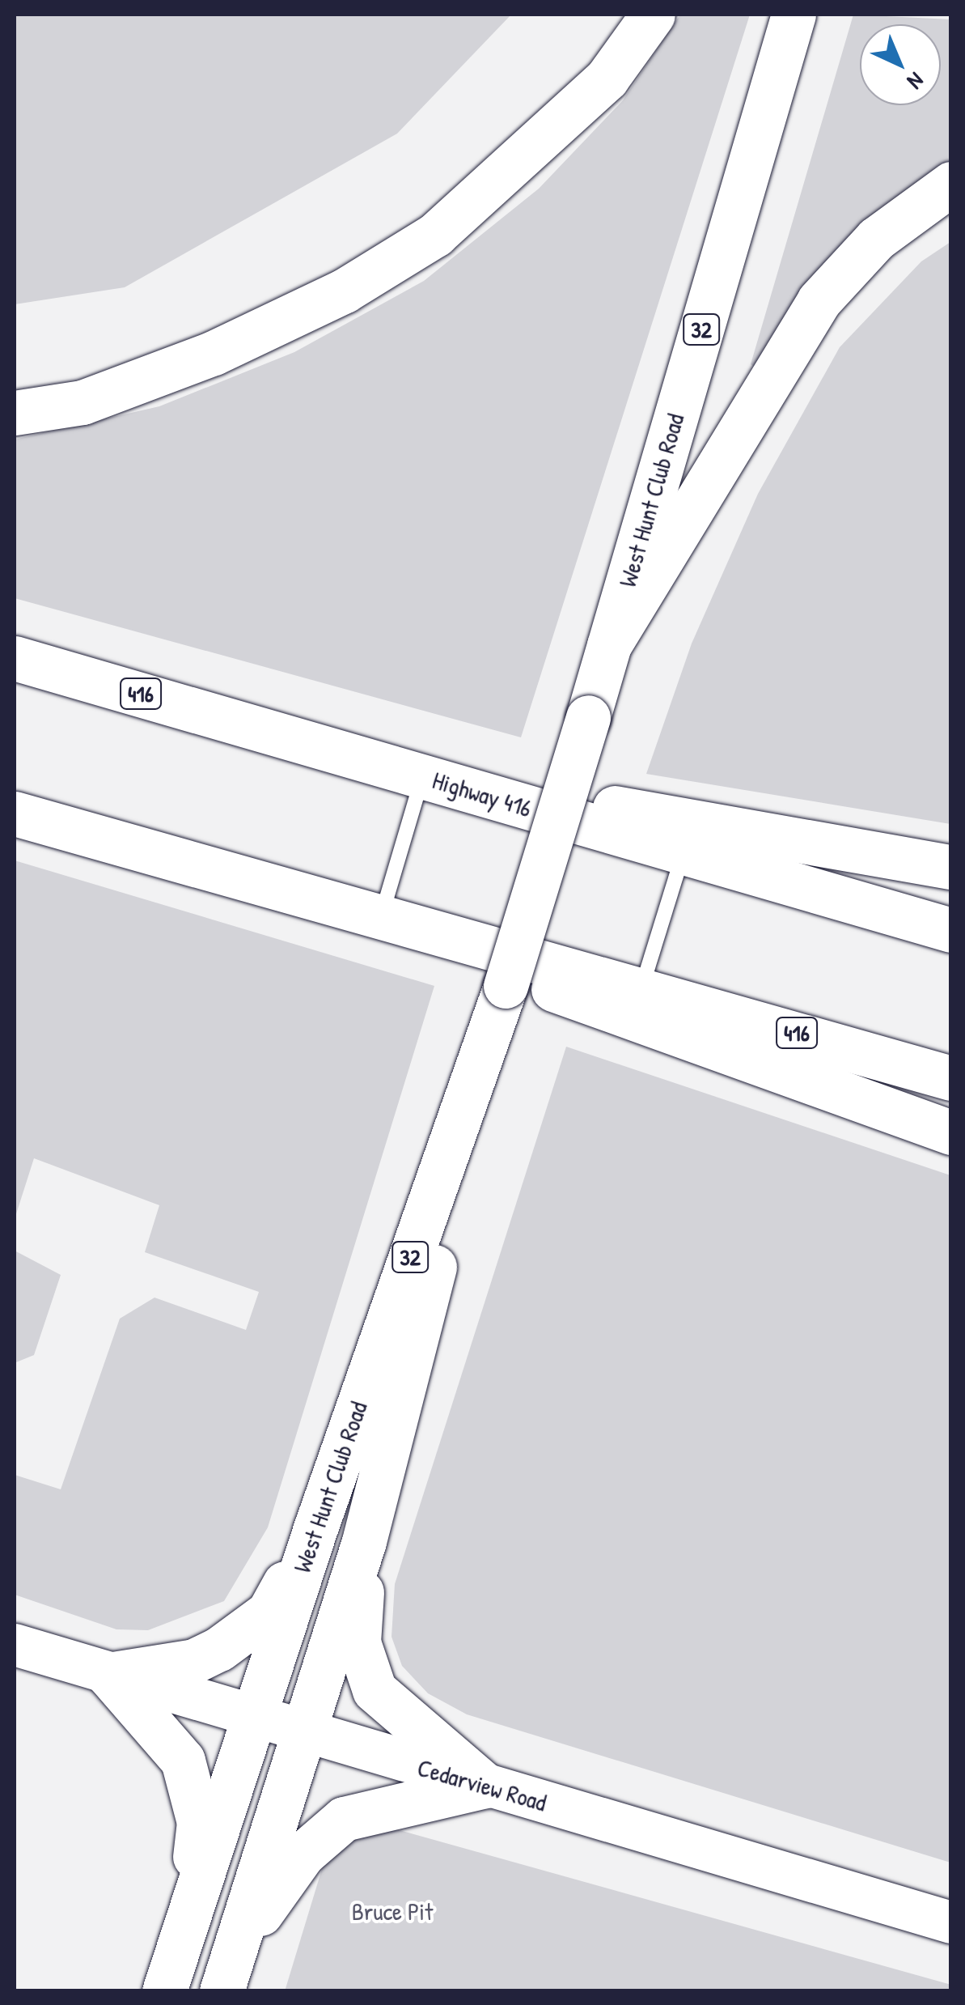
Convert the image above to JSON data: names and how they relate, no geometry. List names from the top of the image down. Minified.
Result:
{"streets":{"main road":["32","West Hunt Club Road","416","Highway 416","Cedarview Road"]},"crossings":[["West Hunt Club Road","Cedarview Road"]],"parks":["Bruce Pit"],"north":"bottom right"}
